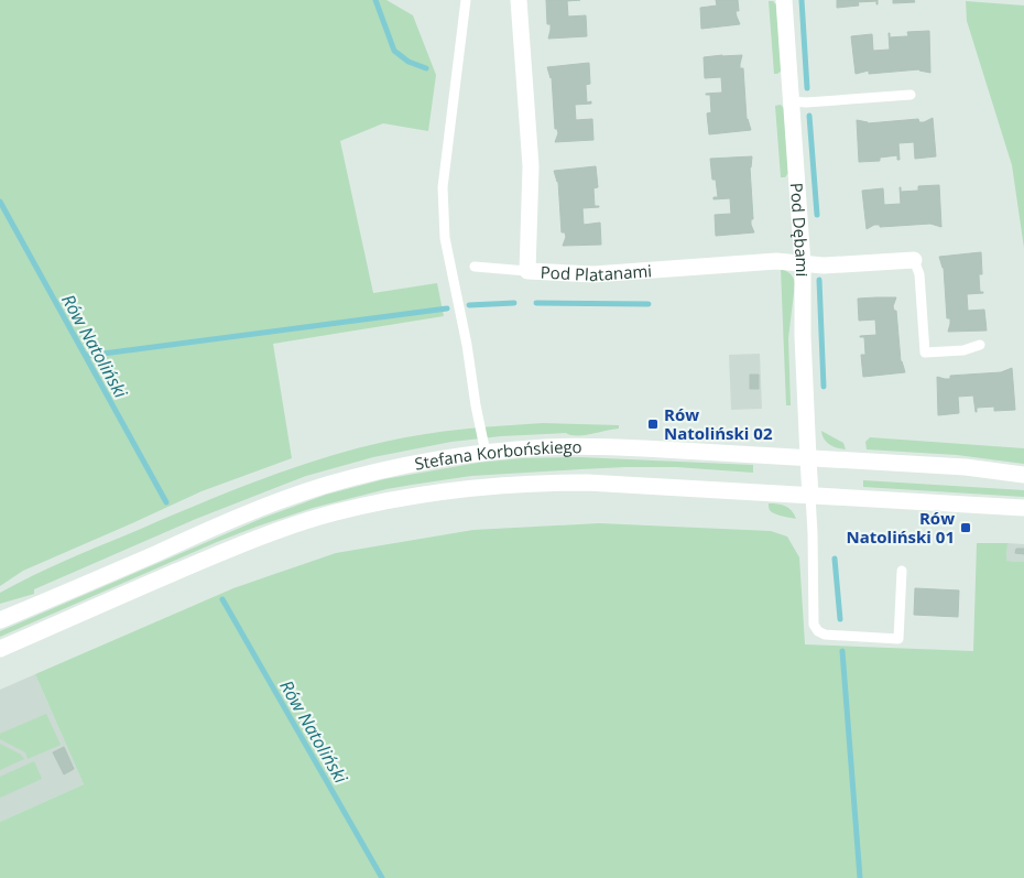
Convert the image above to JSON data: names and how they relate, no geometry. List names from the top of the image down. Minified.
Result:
{"streets":{"street":["Pod Dębami","Pod Platanami","Stefana Korbońskiego"]},"crossings":[["Pod Dębami","Pod Platanami"],["Pod Dębami","Stefana Korbońskiego"]],"water":["Rów Natoliński"],"places":{"transit":["Rów Natoliński 02","Rów Natoliński 01"]}}
